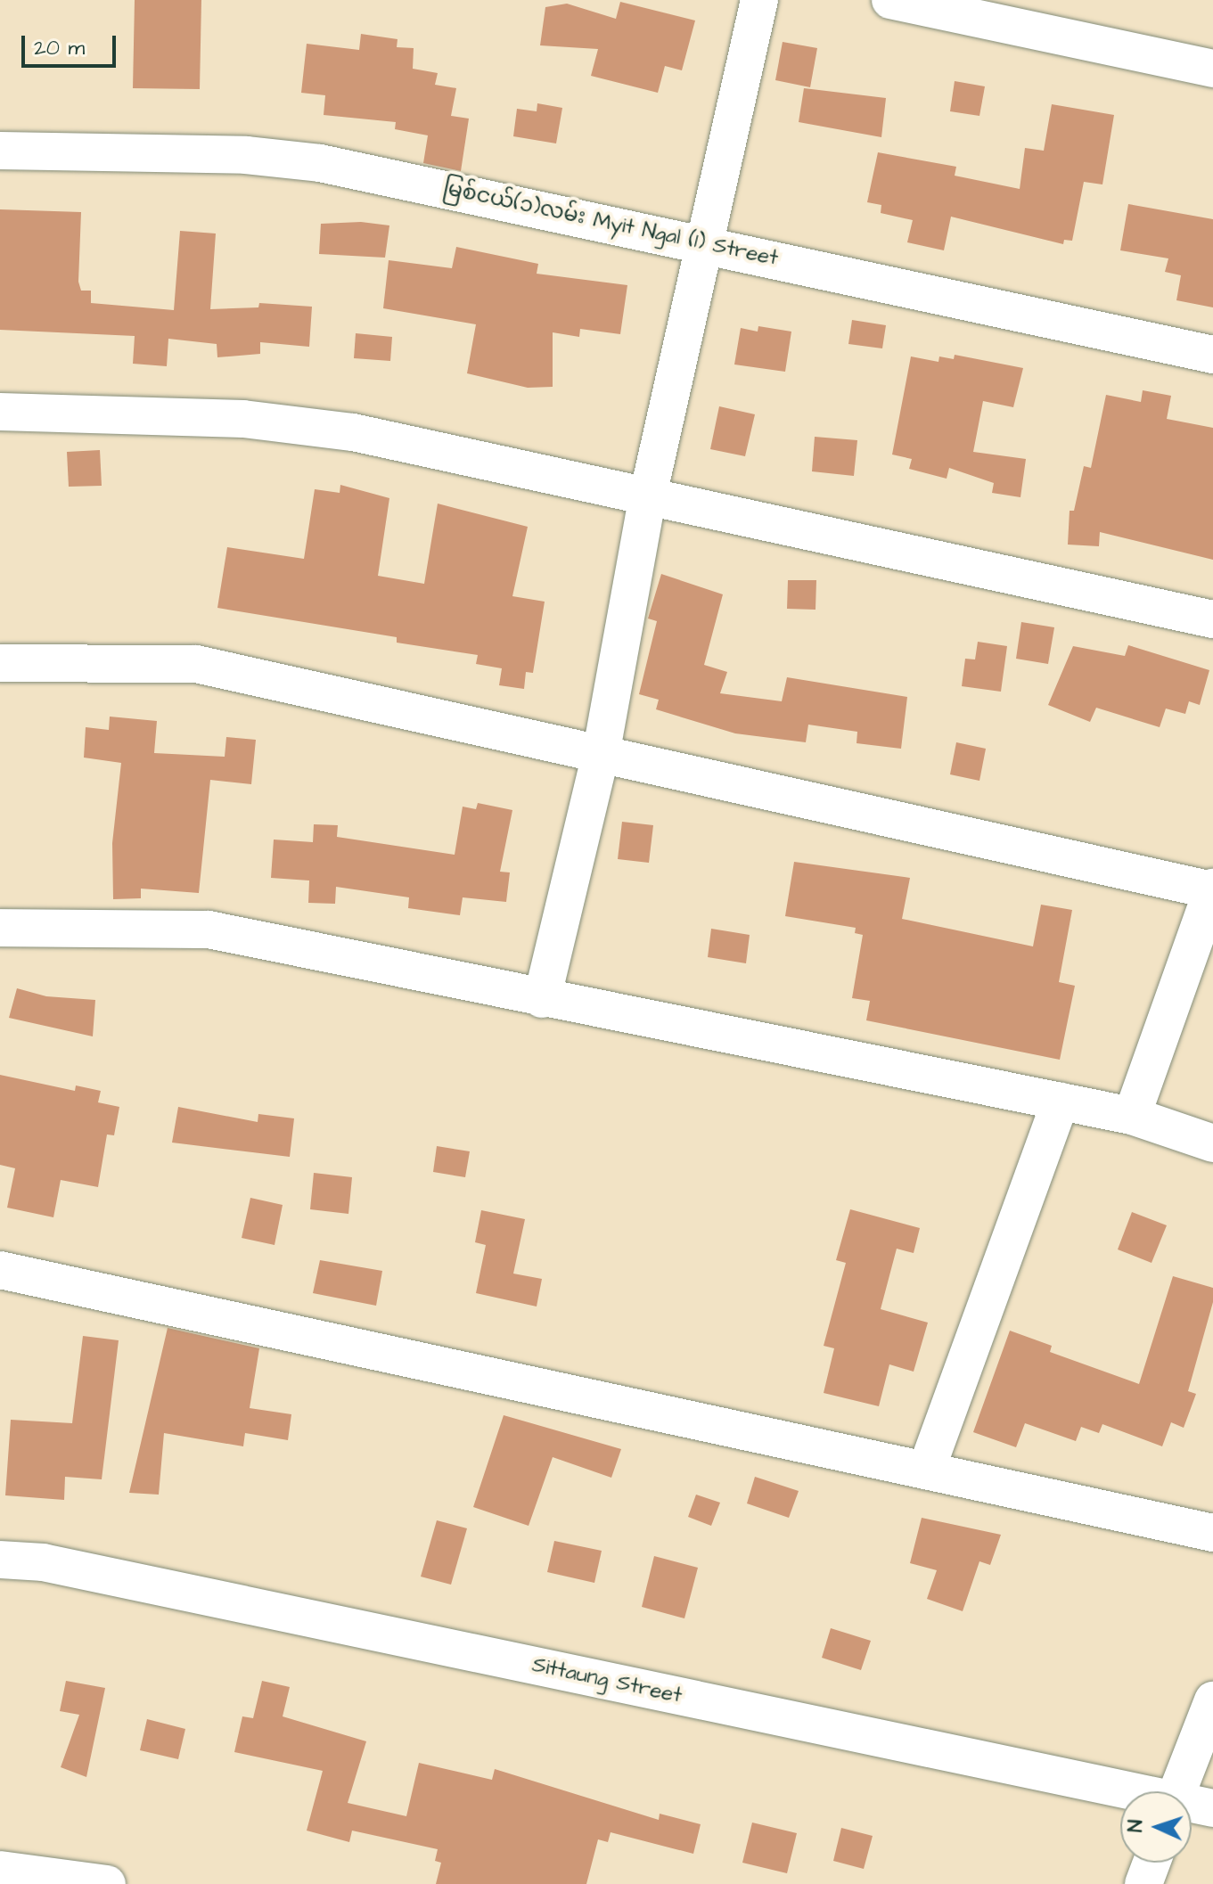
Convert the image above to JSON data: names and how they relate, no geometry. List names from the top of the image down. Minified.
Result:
{"streets":{"street":["မြစ်ငယ်(၁)လမ်း Myit Ngal (1) Street","Sittaung Street"]},"scale_bar":"20 m","north":"left"}
